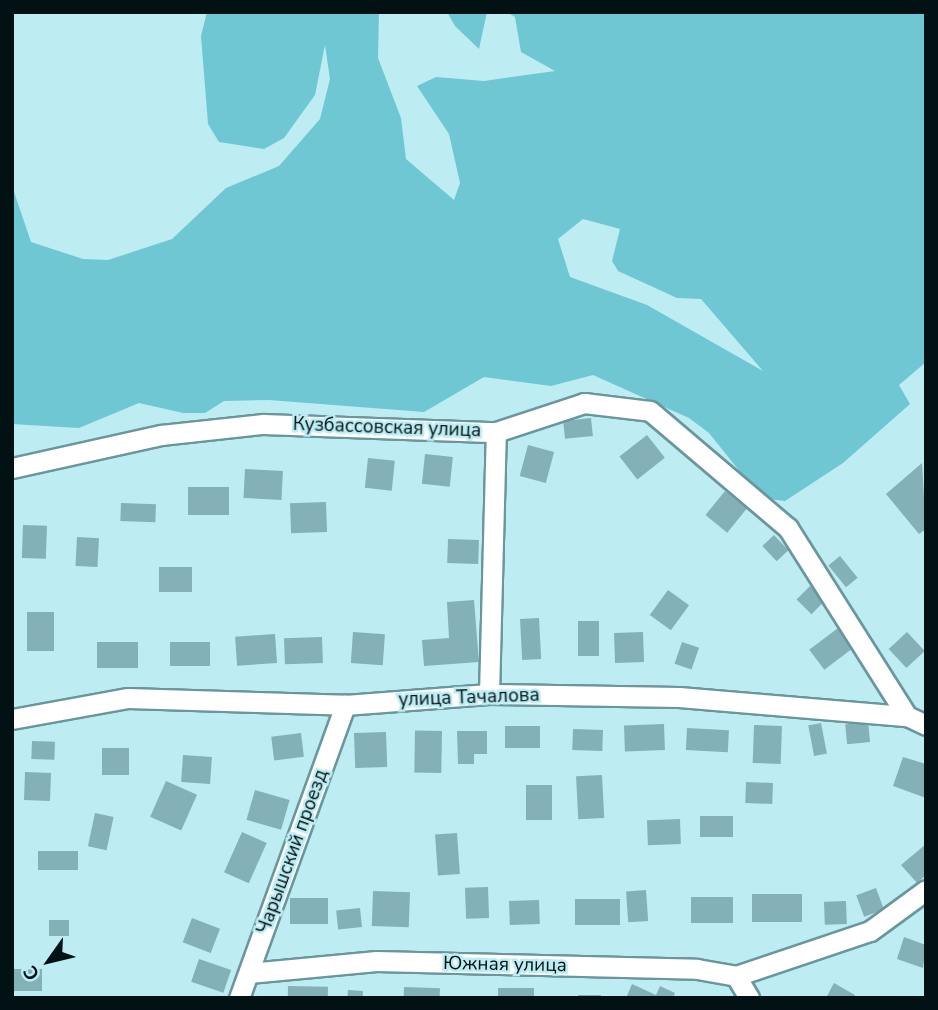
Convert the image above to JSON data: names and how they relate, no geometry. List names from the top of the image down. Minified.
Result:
{"streets":{"street":["Кузбассовская улица","улица Тачалова","Чарышский проезд","Южная улица"]},"crossings":[["Кузбассовская улица","улица Тачалова"],["улица Тачалова","Чарышский проезд"],["Чарышский проезд","Южная улица"]],"north":"bottom left"}
